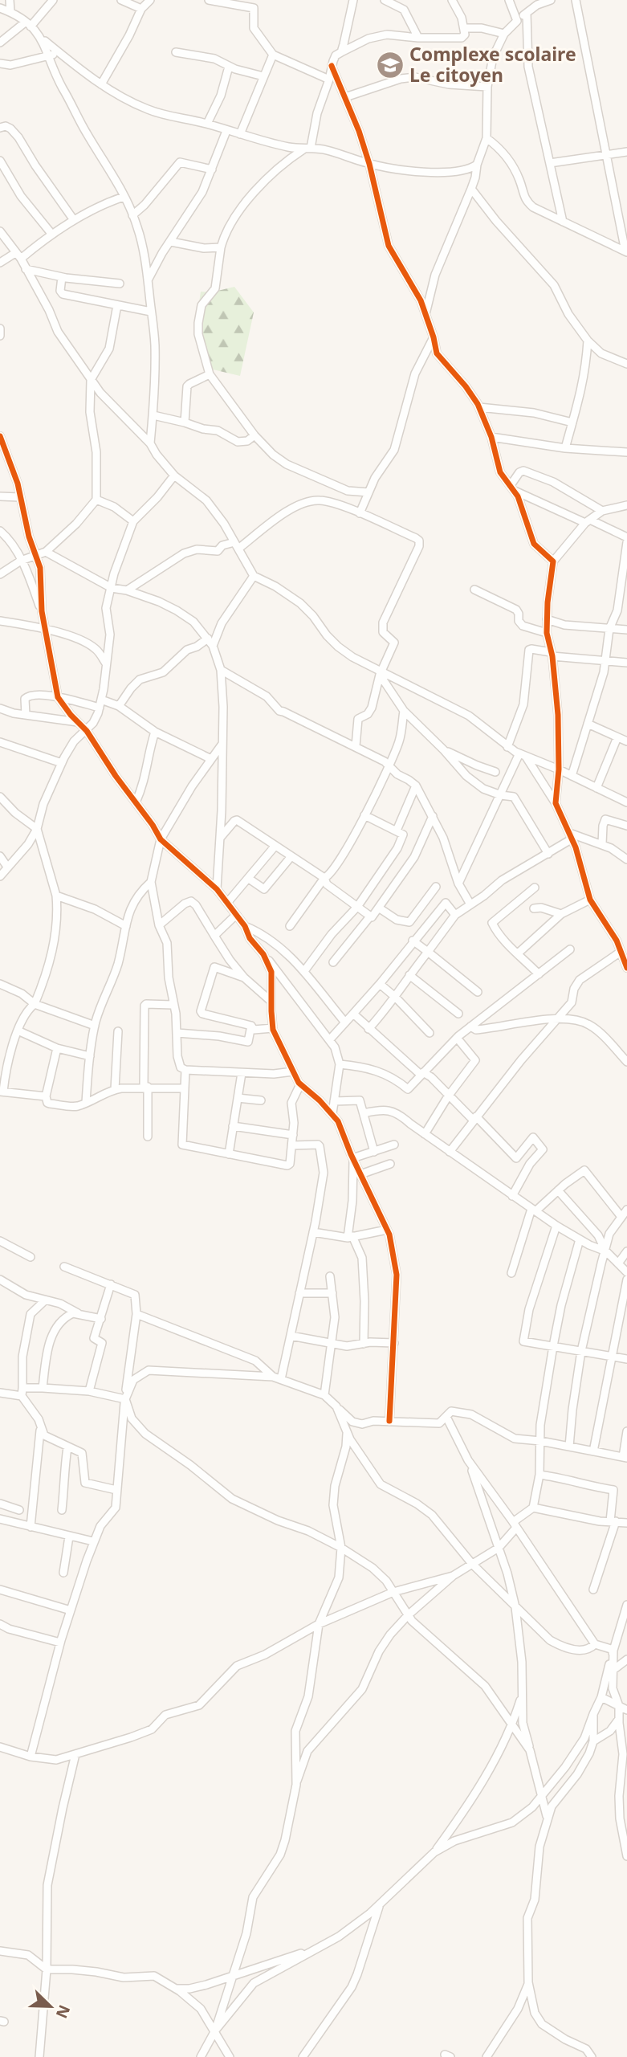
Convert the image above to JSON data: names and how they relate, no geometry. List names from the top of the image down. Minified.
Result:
{"places":{"school or university":["Complexe scolaire Le citoyen"]},"north":"bottom right"}
